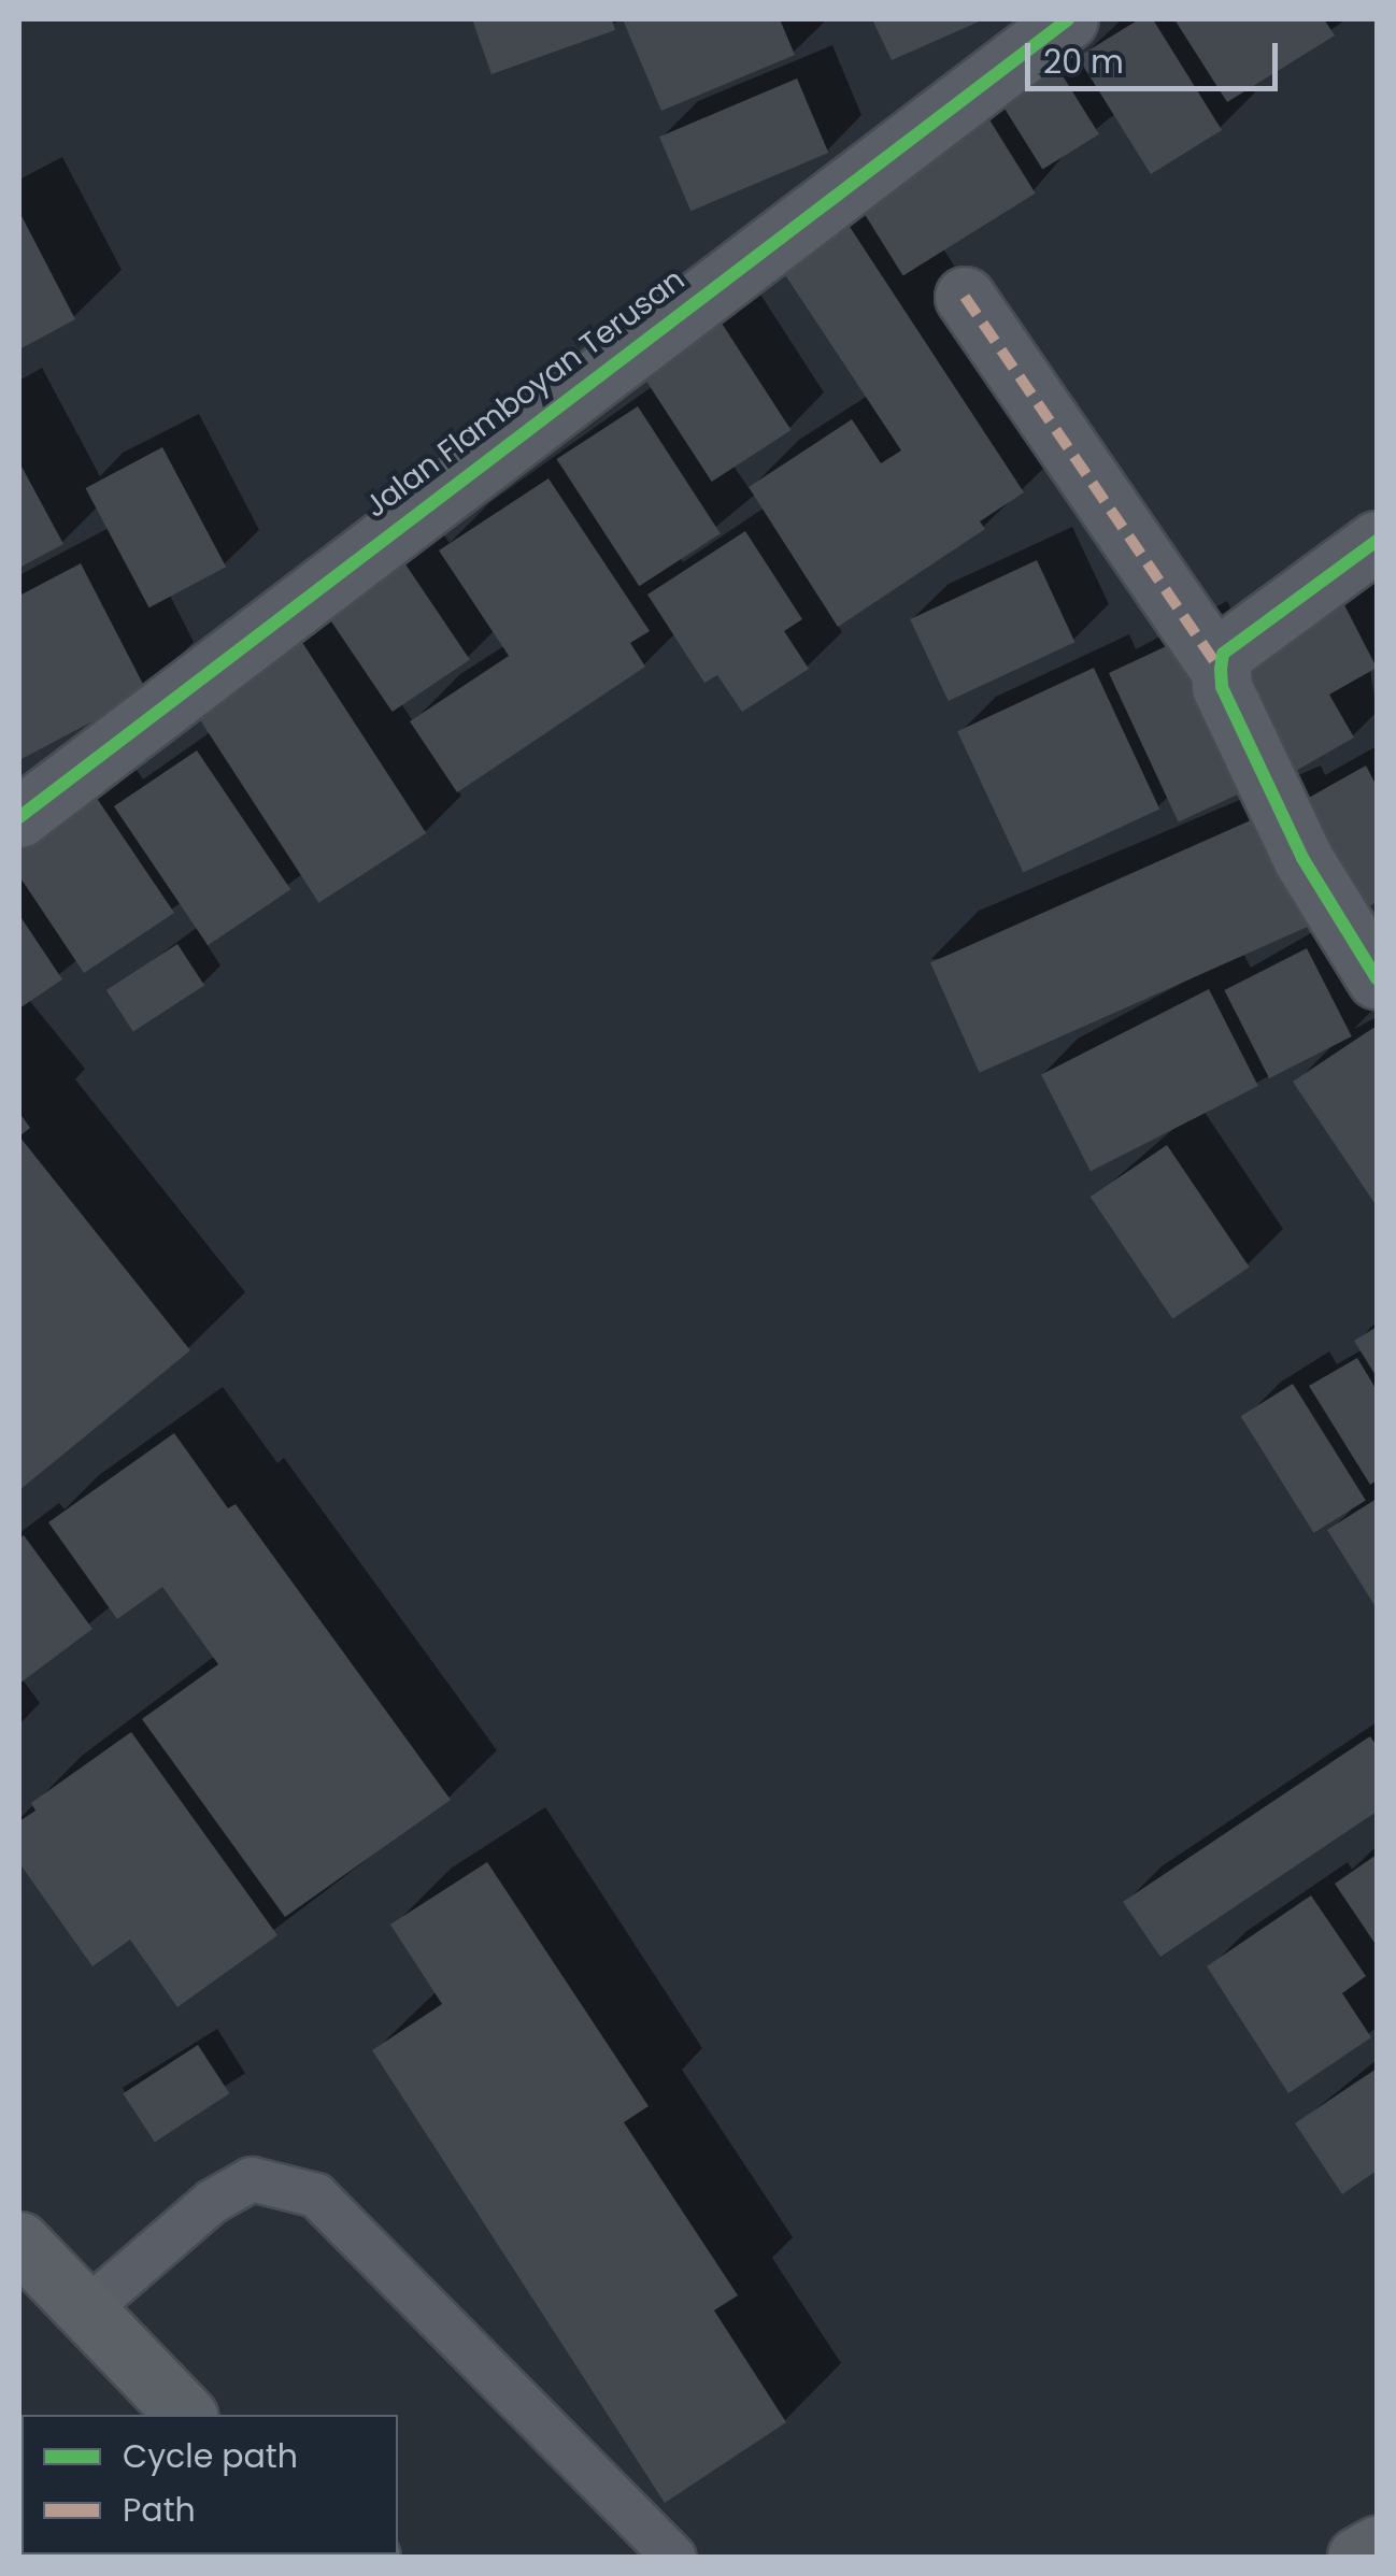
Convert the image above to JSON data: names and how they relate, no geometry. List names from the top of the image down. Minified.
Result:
{"streets":{"street":["Jalan Flamboyan Terusan"]},"legend":["Cycle path","Path"],"scale_bar":"20 m"}
